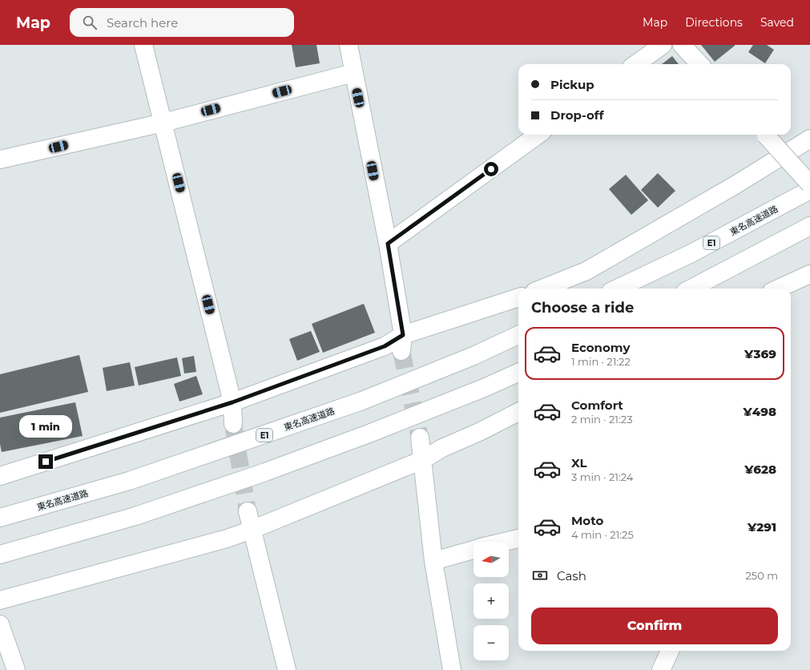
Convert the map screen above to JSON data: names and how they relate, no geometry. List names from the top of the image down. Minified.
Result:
{"streets":{"main road":["東名高速道路","E1"]},"north":"left","page":{"header":"Map","search":"Search here","nav":["Map","Directions","Saved"],"banner":["Pickup","Drop-off"],"heading":"Choose a ride","list":[{"name":"Economy","note":"1 min · 21:22","value":"¥369"},{"name":"Comfort","note":"2 min · 21:23","value":"¥498"},{"name":"XL","note":"3 min · 21:24","value":"¥628"},{"name":"Moto","note":"4 min · 21:25","value":"¥291"}],"bubble":"1 min","map_buttons":["+","−"],"pay":["Cash","250 m"],"buttons":"Confirm"}}
